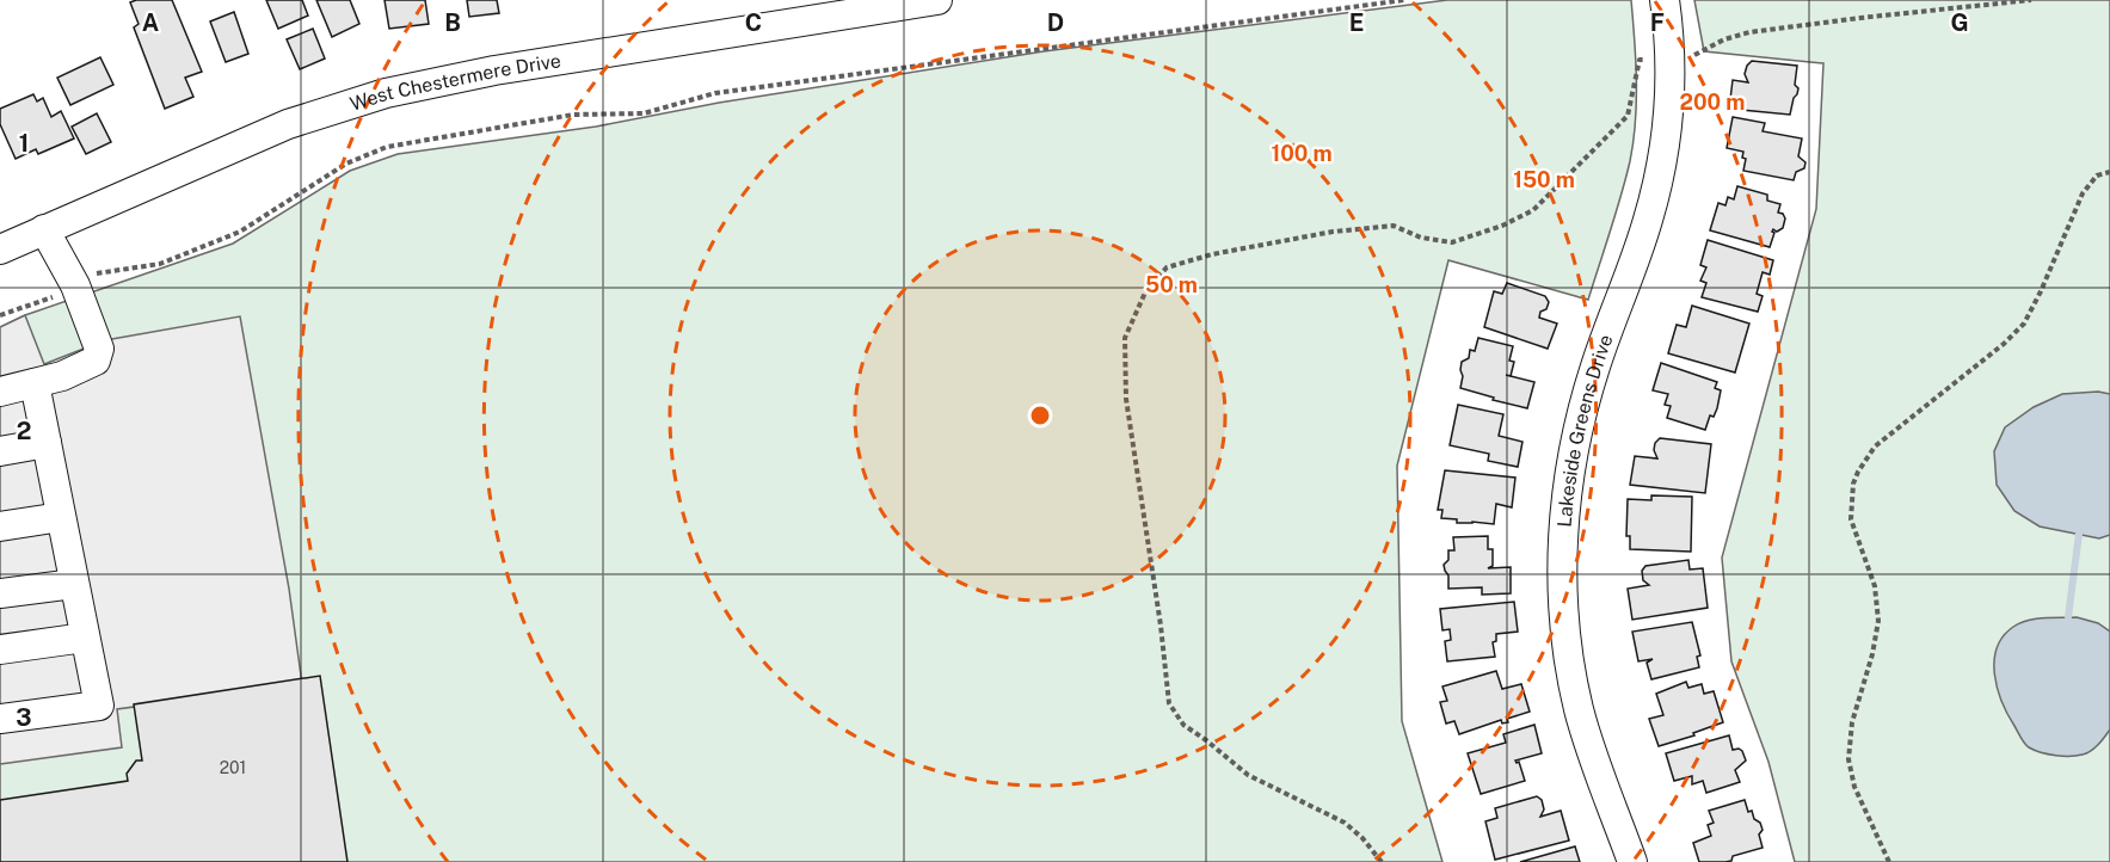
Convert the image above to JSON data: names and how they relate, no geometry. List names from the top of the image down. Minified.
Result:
{"streets":{"street":["West Chestermere Drive","Lakeside Greens Drive"]},"house_numbers":["201"],"grid":{"columns":["A","B","C","D","E","F","G"],"rows":["1","2","3"]},"rings":["200 m","100 m","150 m","50 m"]}
